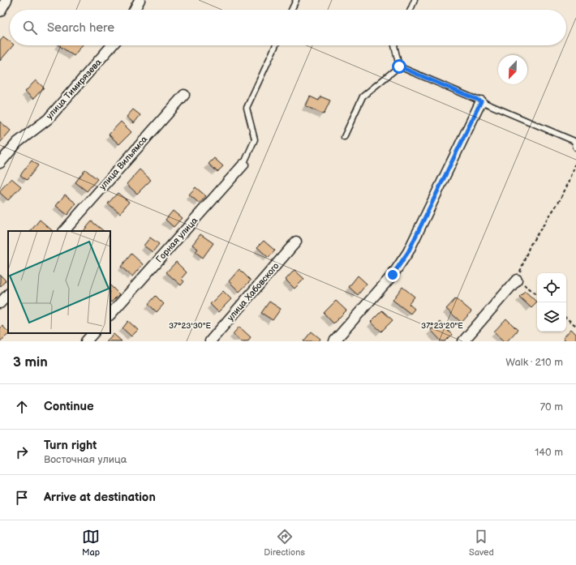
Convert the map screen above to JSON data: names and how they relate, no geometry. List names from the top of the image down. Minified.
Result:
{"streets":{"street":["улица Тимирязева","улица Вильямса","Горная улица","улица Хабовского"]},"north":"bottom left","page":{"search":"Search here","heading":["3 min","Walk · 210 m"],"list":[["Continue","70 m"],["Turn right","Восточная улица","140 m"],"Arrive at destination"],"nav":["Map","Directions","Saved"]},"coordinates":["37°23'30\"E","37°23'20\"E"]}
